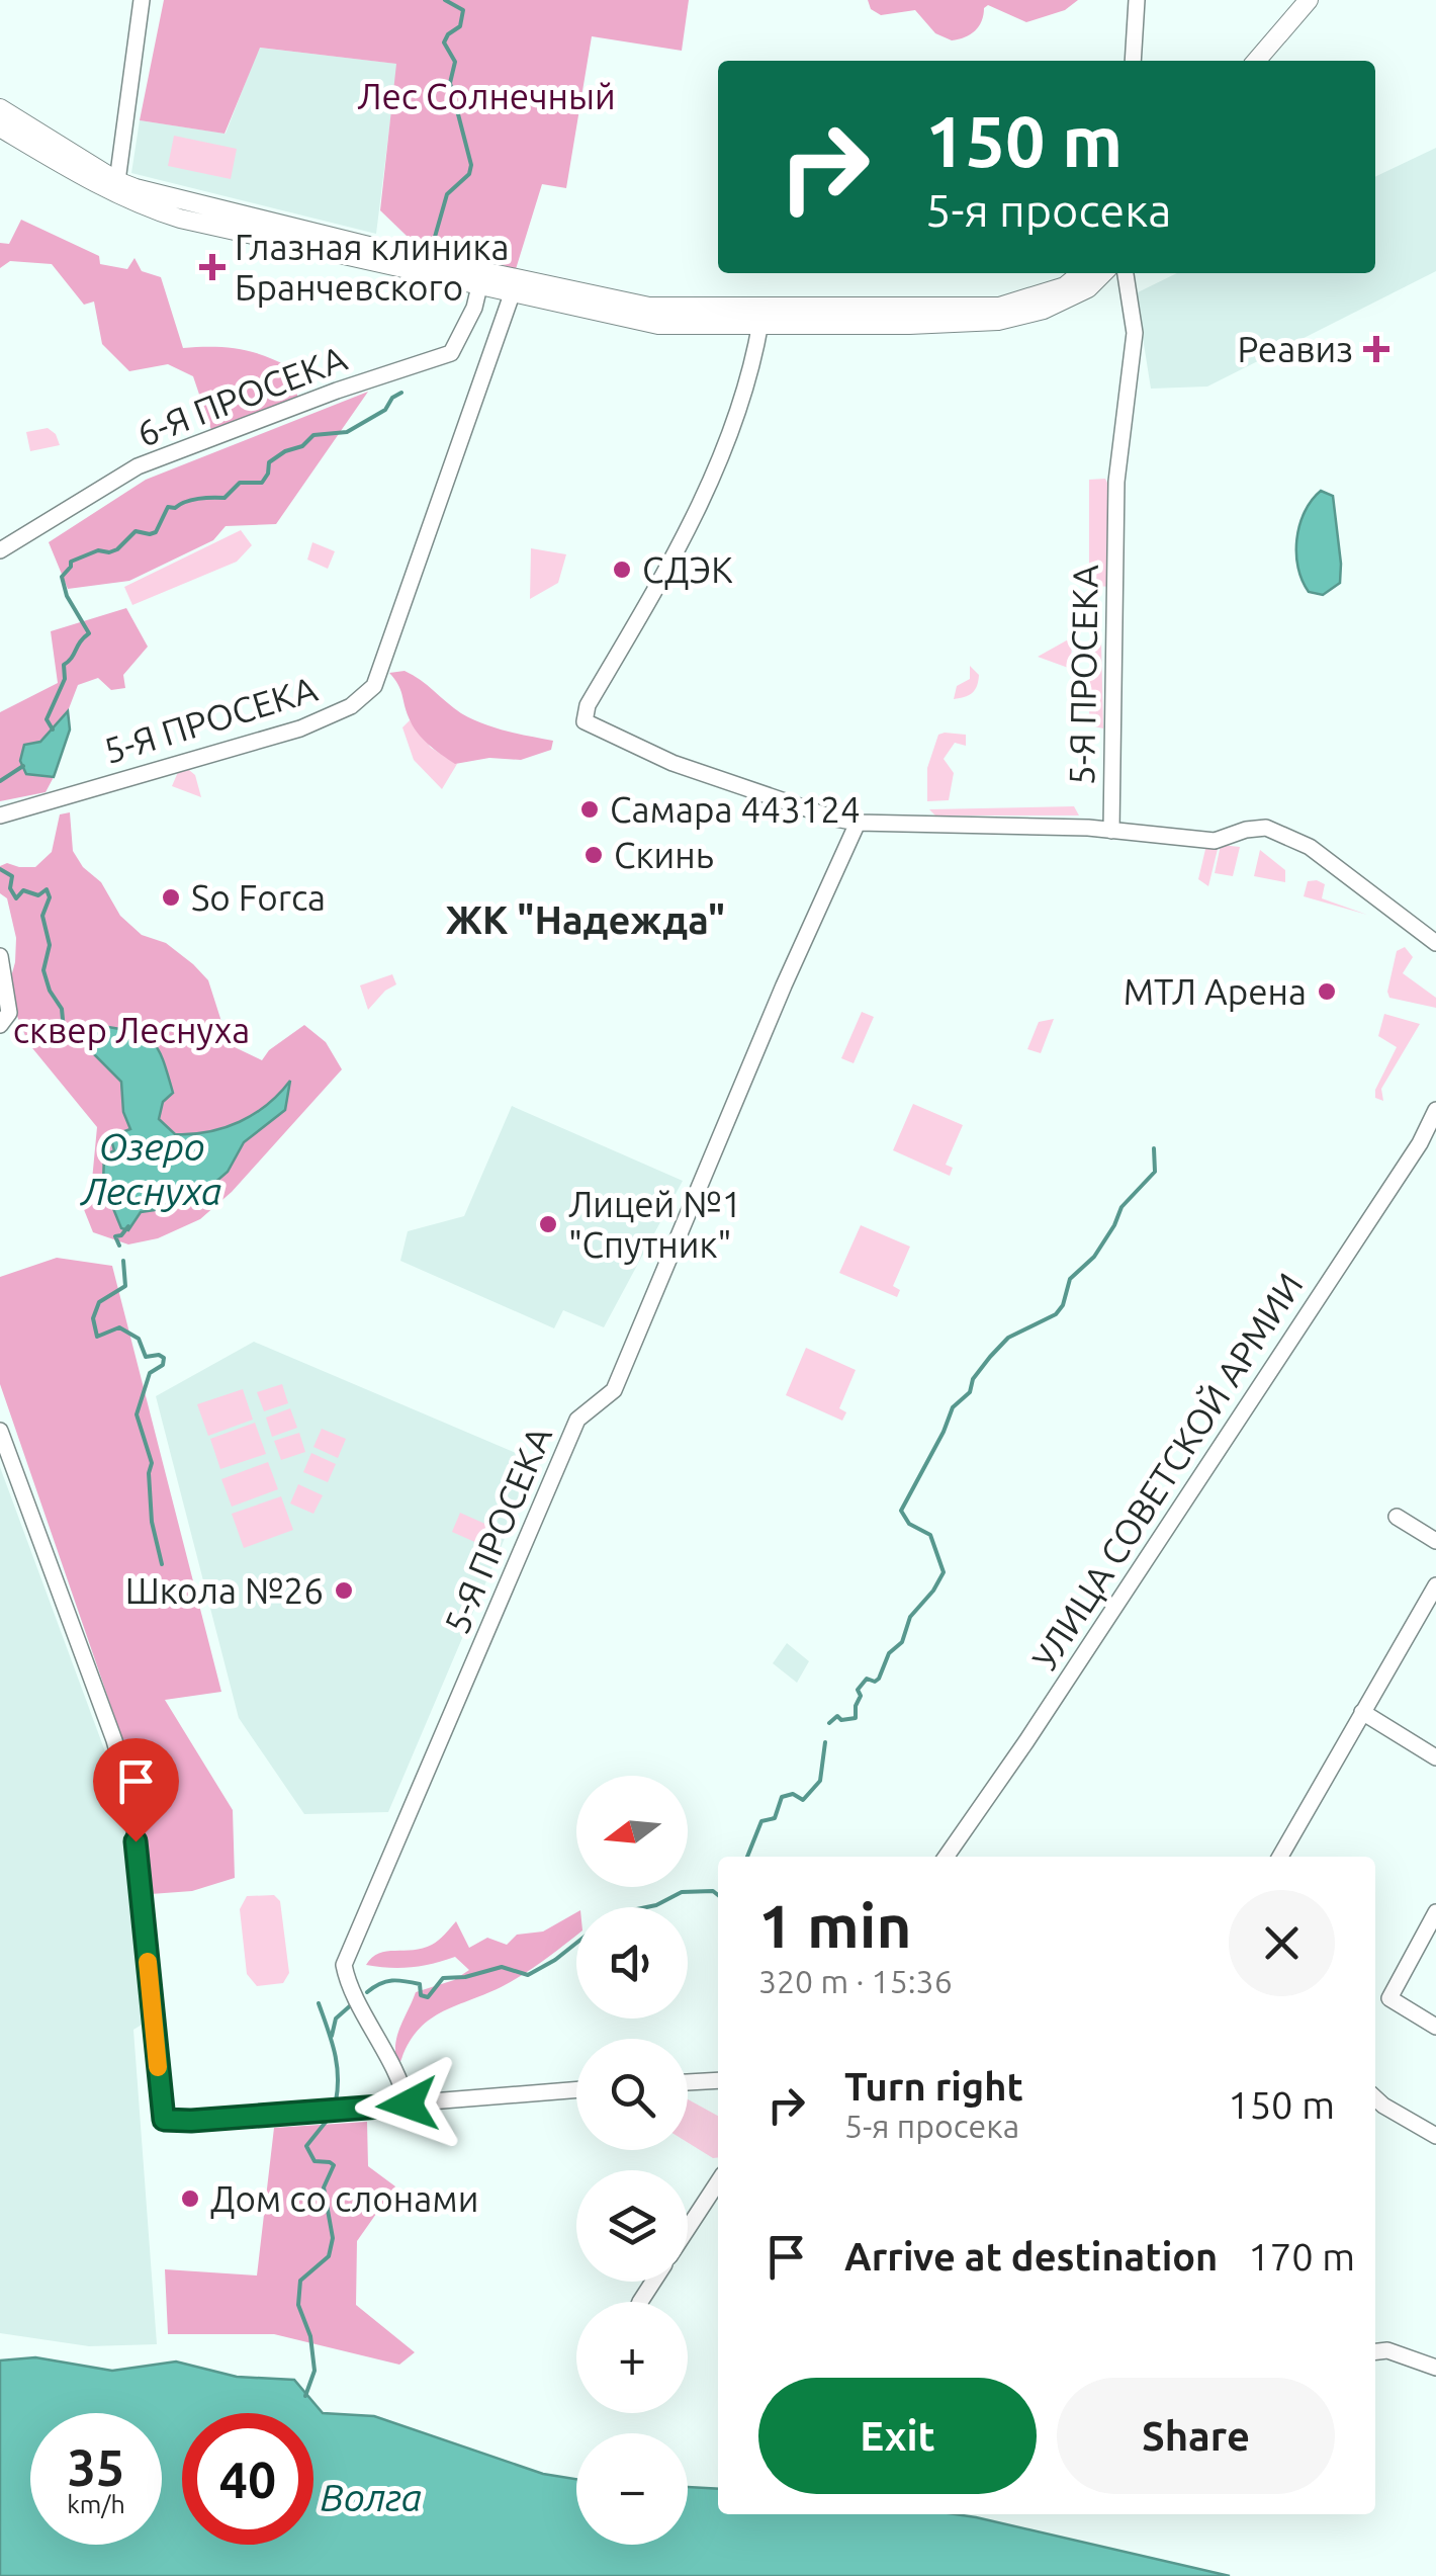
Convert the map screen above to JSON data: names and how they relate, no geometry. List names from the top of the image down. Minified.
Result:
{"streets":{"street":["6-Я ПРОСЕКА","5-Я ПРОСЕКА","УЛИЦА СОВЕТСКОЙ АРМИИ"]},"districts":["ЖК \"Надежда\""],"water":["Озеро Леснуха","Волга"],"parks":["Лес Солнечный","сквер Леснуха"],"places":{"health":["Глазная клиника Бранчевского","Реавиз"],"other":["СДЭК","Самара 443124","Скинь","So Forca","МТЛ Арена","Лицей №1 \"Спутник\"","Школа №26","Дом со слонами"]},"north":"left","page":{"turn":["150 m","5-я просека"],"map_buttons":["+","−"],"heading":["1 min","320 m · 15:36"],"list":[{"name":"Turn right","note":"5-я просека","value":"150 m"},{"name":"Arrive at destination","value":"170 m"}],"buttons":["Exit","Share"],"speed":"35 km/h","limit":"40"}}
